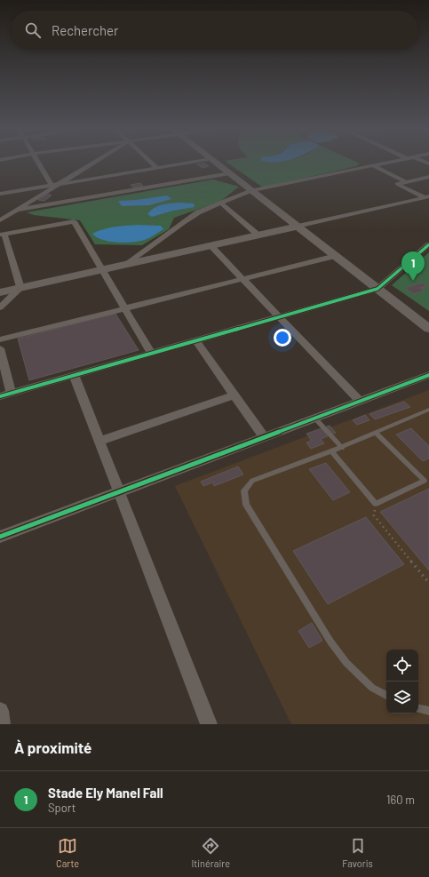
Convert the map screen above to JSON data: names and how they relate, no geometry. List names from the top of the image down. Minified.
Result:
{"page":{"search":"Rechercher","pins":"1","heading":"À proximité","list":[{"mark":"1","name":"Stade Ely Manel Fall","note":"Sport","value":"160 m"}],"nav":["Carte","Itinéraire","Favoris"]}}
